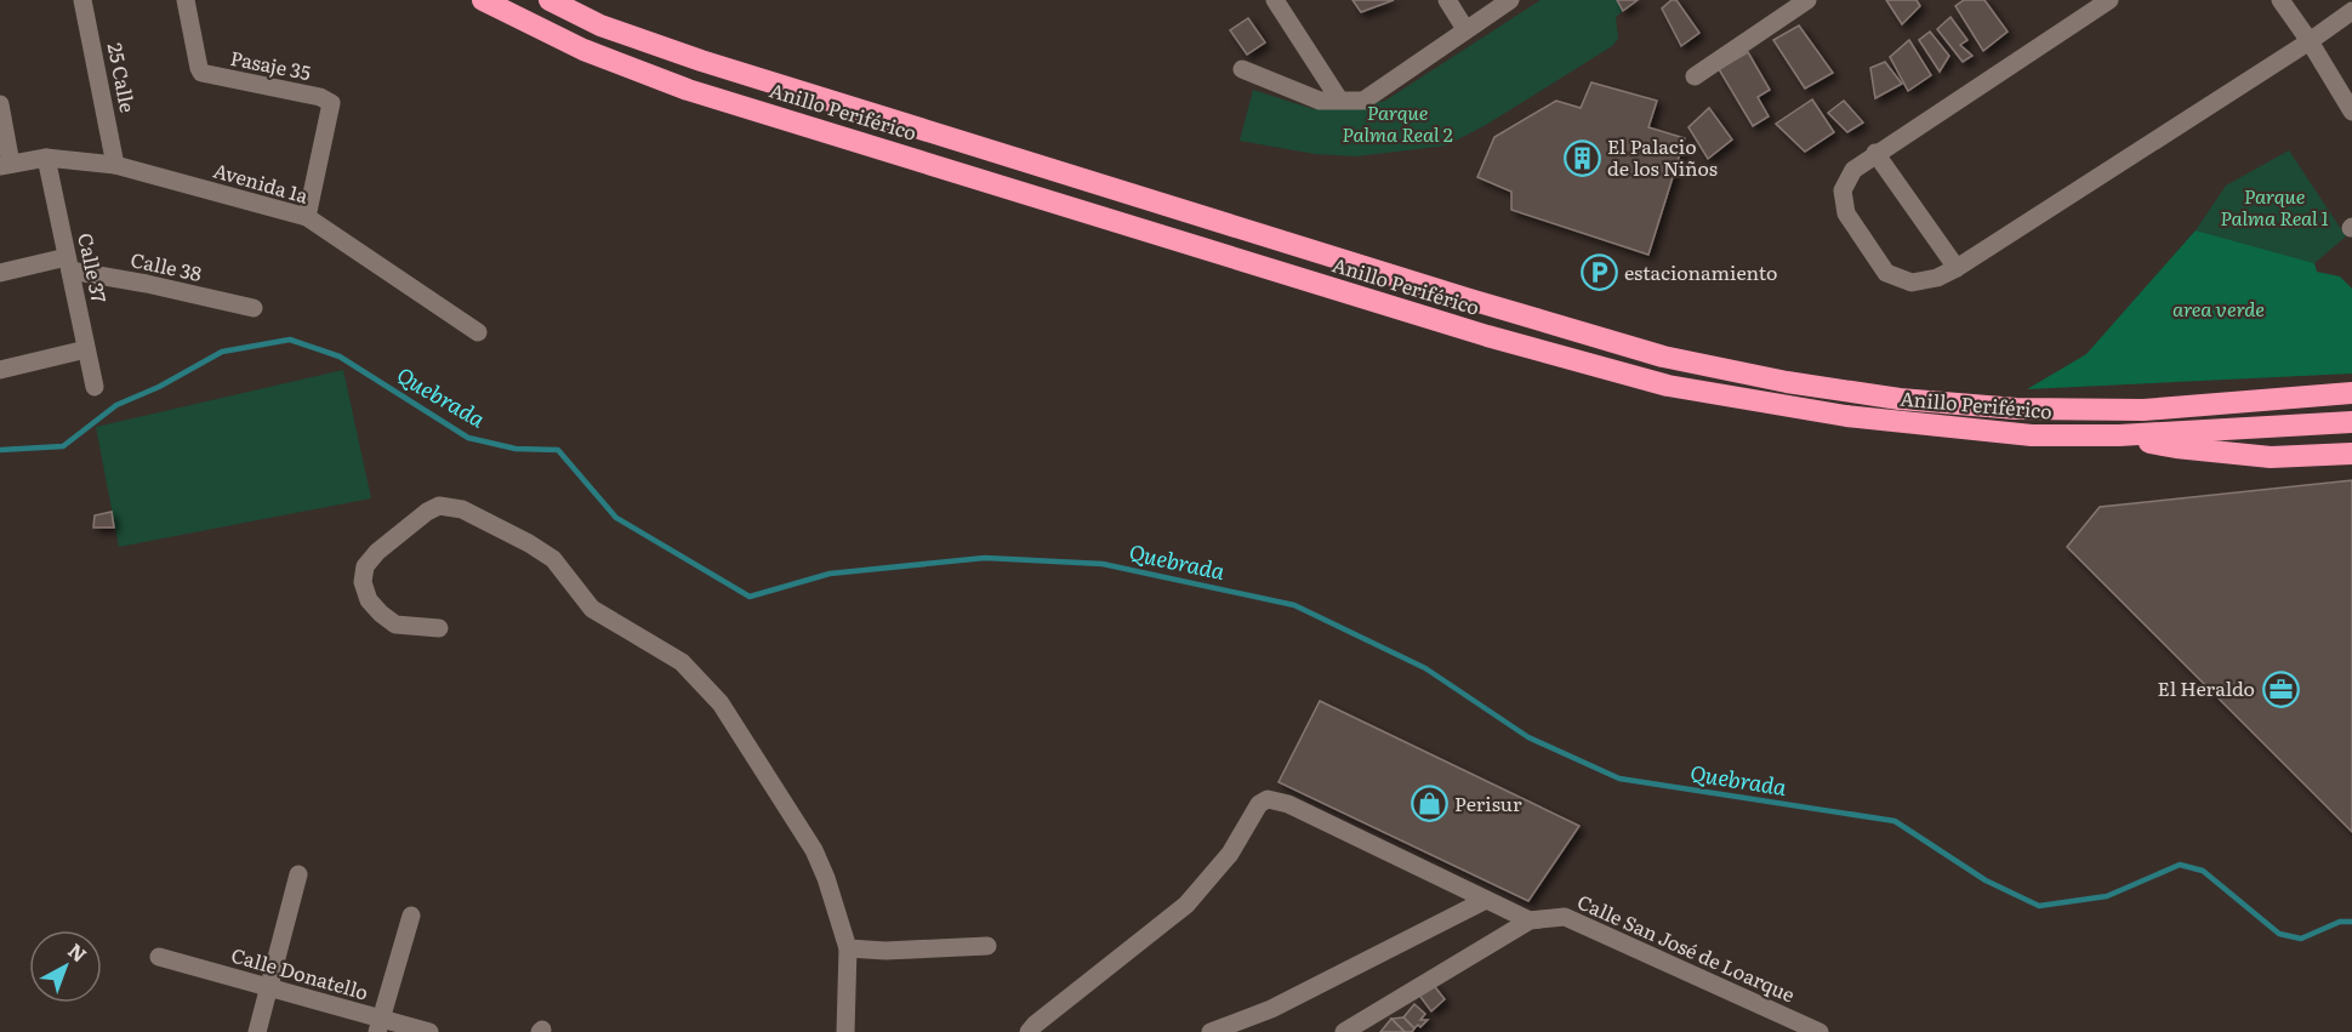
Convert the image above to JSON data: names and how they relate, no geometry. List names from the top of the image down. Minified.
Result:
{"streets":{"highway":["Anillo Periférico"],"street":["Pasaje 35","25 Calle","Avenida 1a","Calle 38","Calle 37","Calle San José de Loarque","Calle Donatello"]},"crossings":[["Pasaje 35","Avenida 1a"],["25 Calle","Avenida 1a"],["Avenida 1a","Calle 37"],["Calle 38","Calle 37"]],"water":["Quebrada"],"parks":["Parque Palma Real 2","Parque Palma Real 1","area verde"],"places":{"building":["El Palacio de los Niños"],"parking":["estacionamiento"],"office":["El Heraldo"],"shop":["Perisur"]},"north":"top right"}
